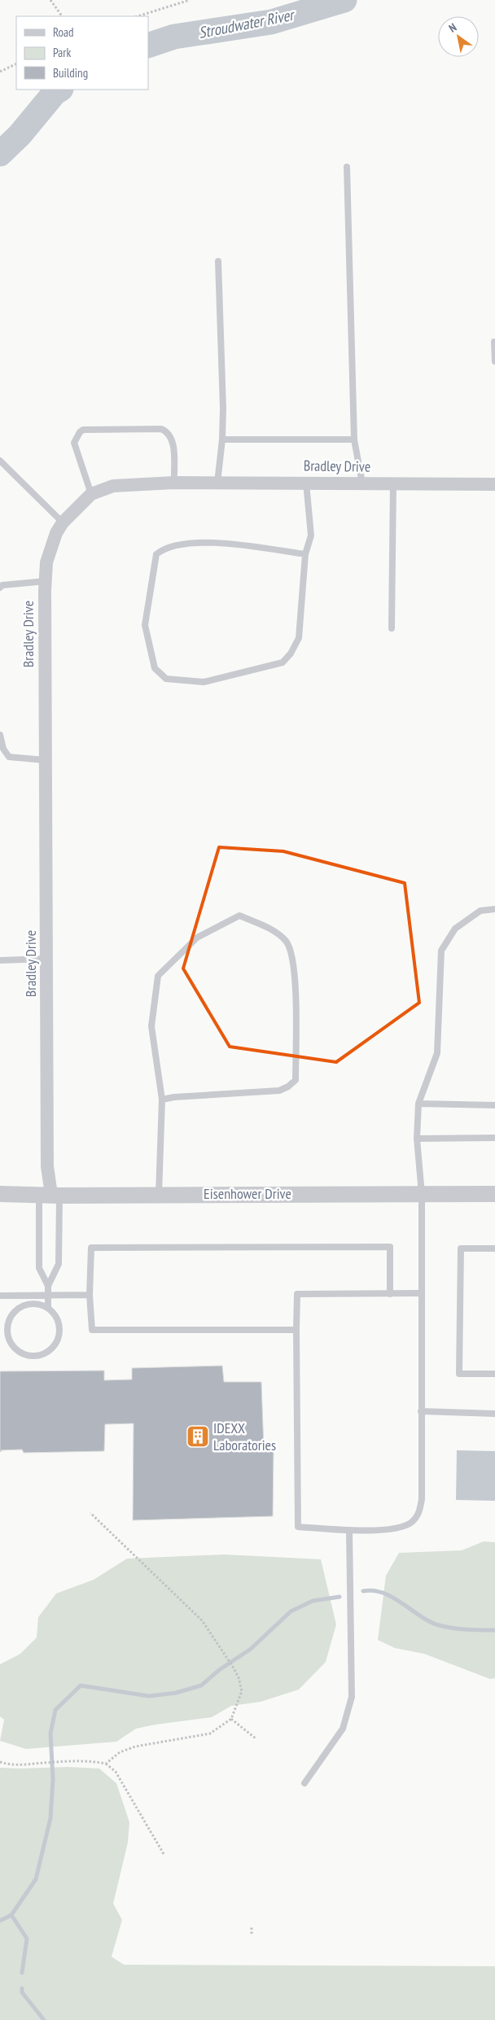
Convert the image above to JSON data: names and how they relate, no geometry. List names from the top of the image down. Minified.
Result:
{"streets":{"street":["Bradley Drive","Eisenhower Drive"]},"crossings":[["Bradley Drive","Eisenhower Drive"]],"water":["Stroudwater River"],"places":{"building":["IDEXX Laboratories"]},"legend":["Road","Park","Building"],"north":"top left"}
